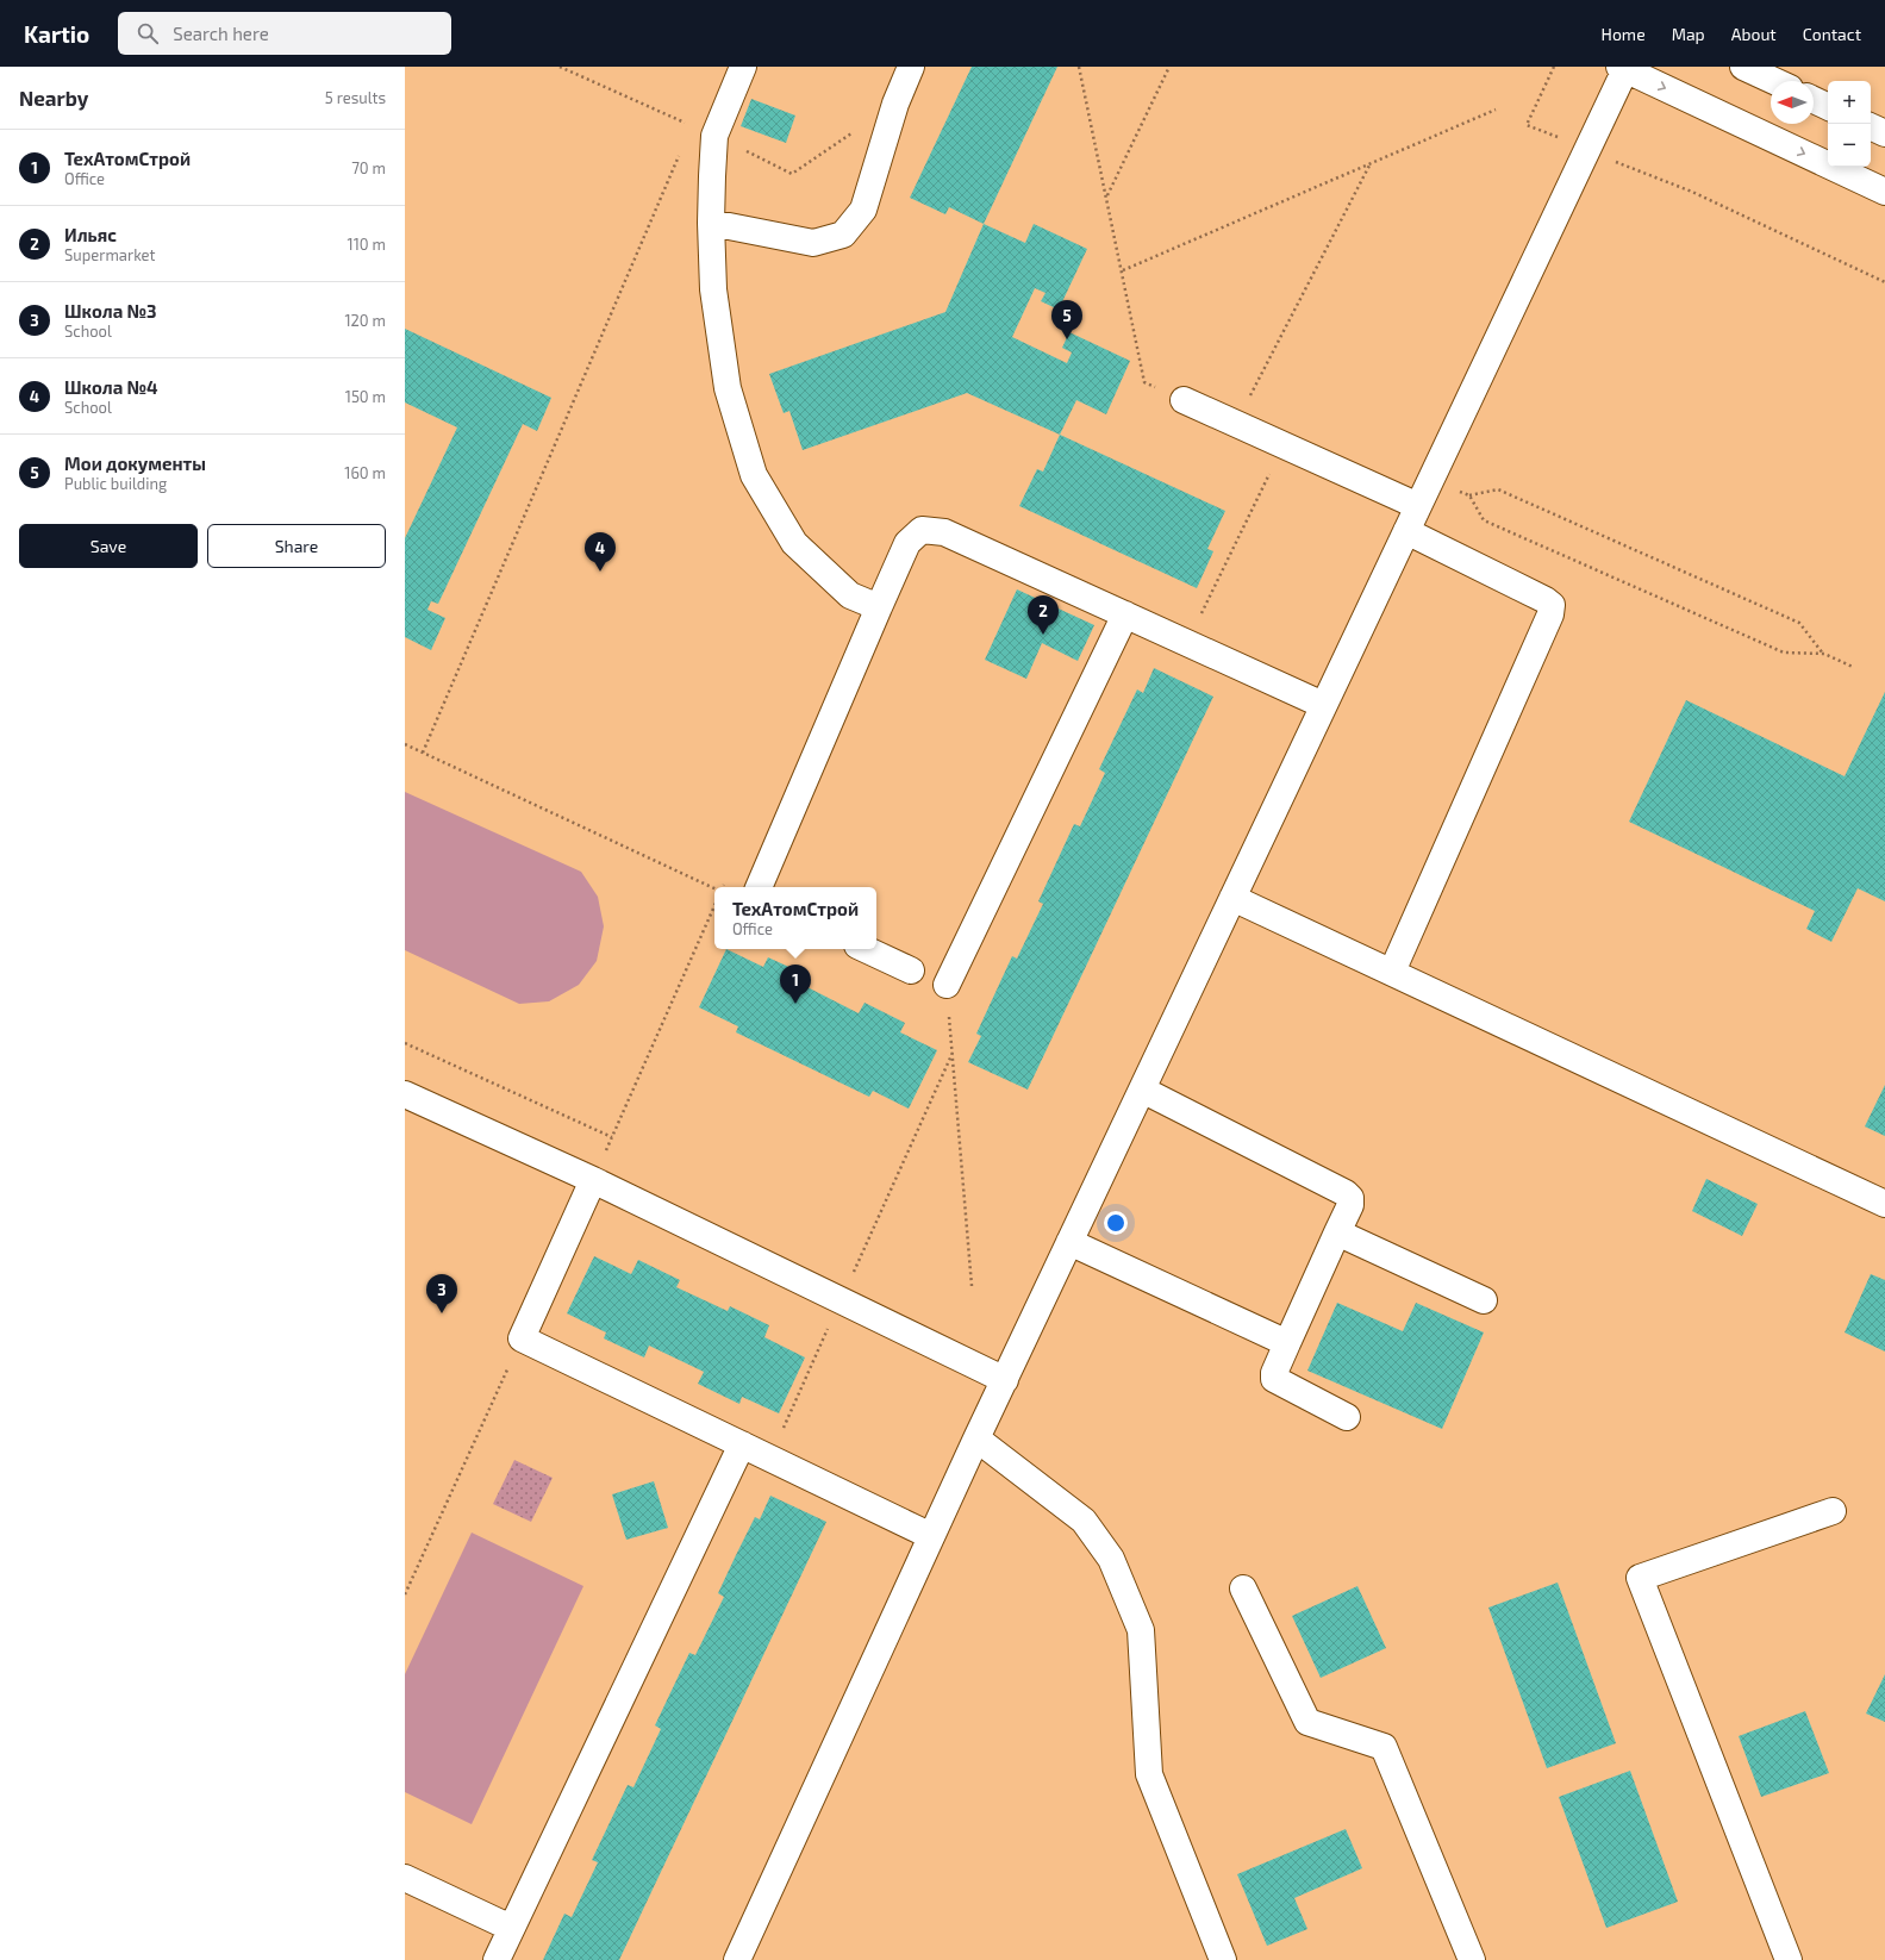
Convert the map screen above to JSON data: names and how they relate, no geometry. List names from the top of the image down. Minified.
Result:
{"north":"left","page":{"header":"Kartio","search":"Search here","nav":["Home","Map","About","Contact"],"heading":["Nearby","5 results"],"map_buttons":["+","−"],"list":[{"mark":"1","name":"ТехАтомСтрой","note":"Office","value":"70 m"},{"mark":"2","name":"Ильяс","note":"Supermarket","value":"110 m"},{"mark":"3","name":"Школа №3","note":"School","value":"120 m"},{"mark":"4","name":"Школа №4","note":"School","value":"150 m"},{"mark":"5","name":"Мои документы","note":"Public building","value":"160 m"}],"pins":["5","4","2","1","3"],"buttons":["Save","Share"],"popup":["ТехАтомСтрой","Office"]}}
